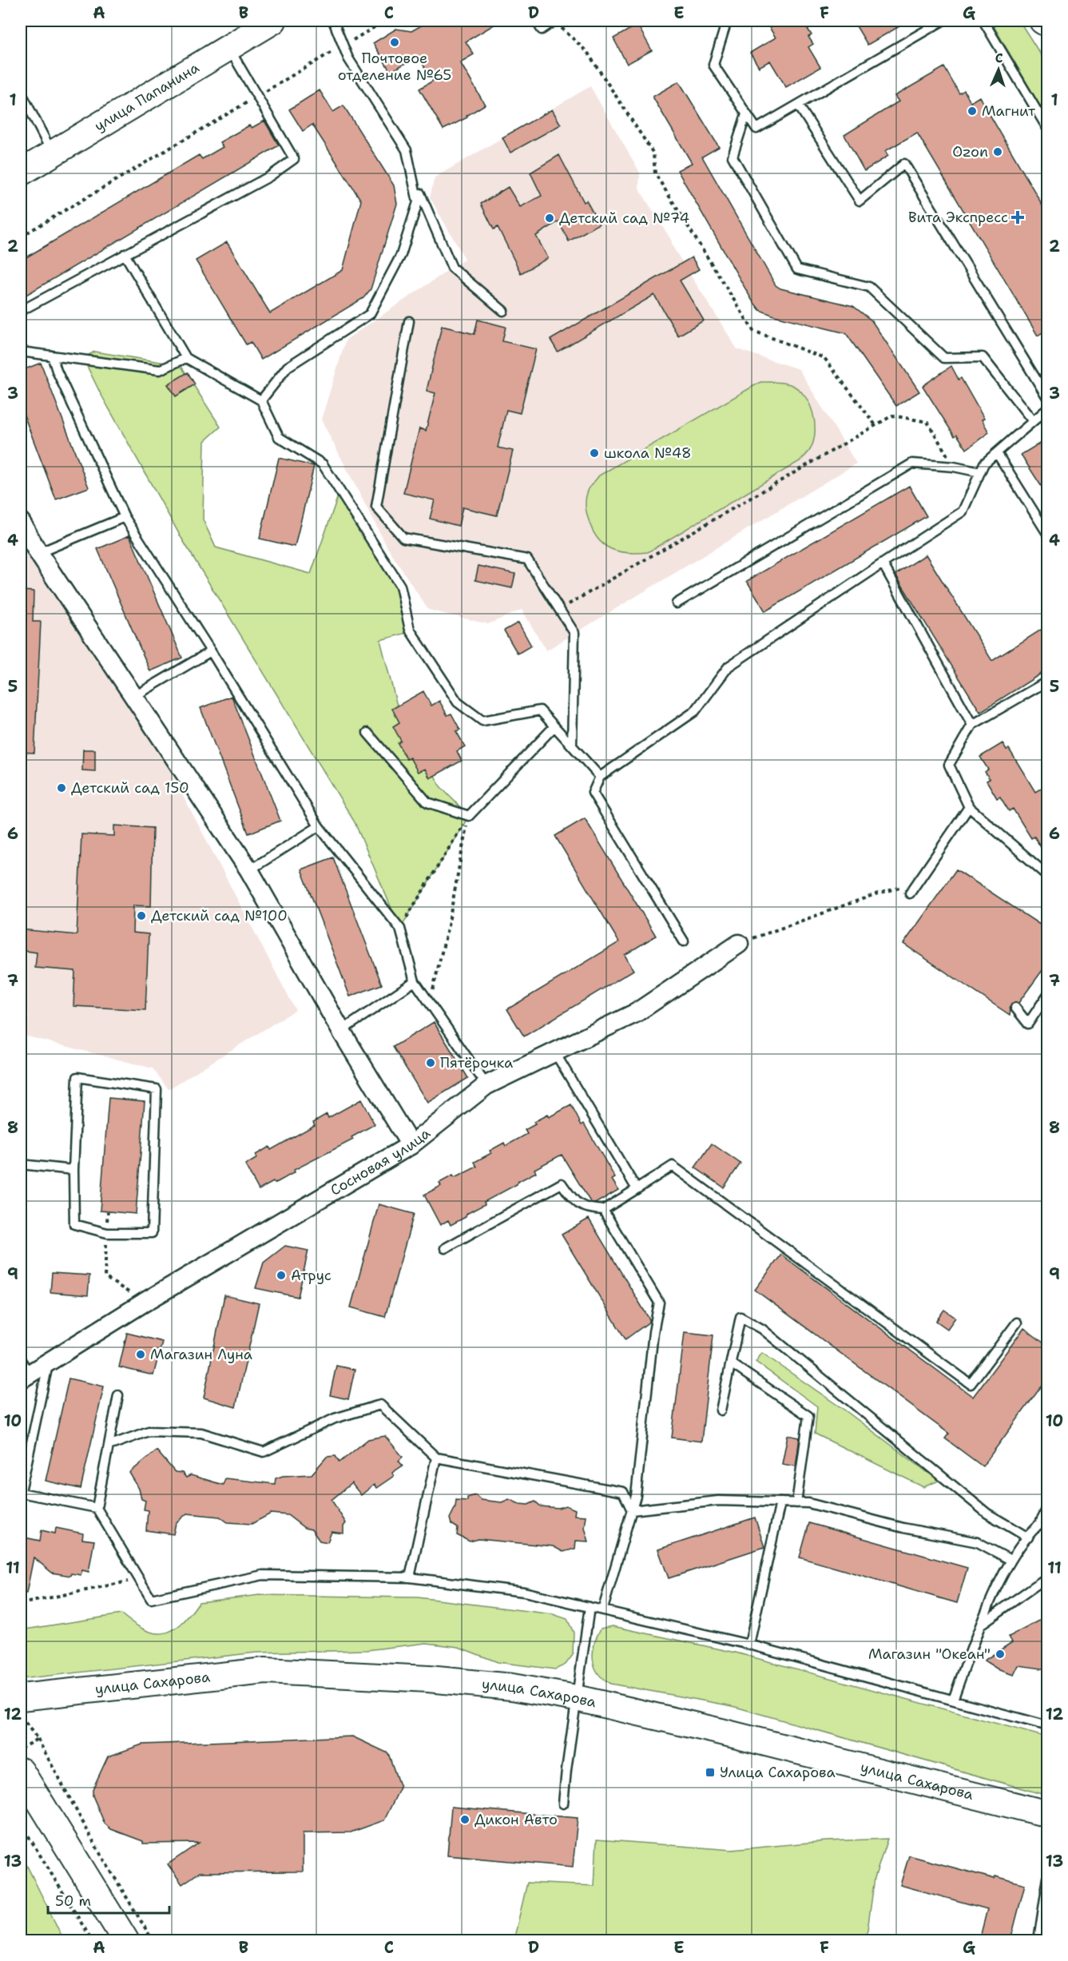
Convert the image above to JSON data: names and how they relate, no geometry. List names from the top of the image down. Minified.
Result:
{"streets":{"street":["улица Папанина","Сосновая улица","улица Сахарова"]},"places":{"other":["Почтовое отделение №65","Магнит","Ozon","Детский сад №74","школа №48","Детский сад 150","Детский сад №100","Пятёрочка","Атрус","Магазин Луна","Магазин \"Океан\"","Дикон Авто"],"health":["Вита Экспресс"],"transit":["Улица Сахарова"]},"scale_bar":"50 m","north":"top","grid":{"columns":["A","B","C","D","E","F","G"],"rows":["1","2","3","4","5","6","7","8","9","10","11","12","13"]}}
